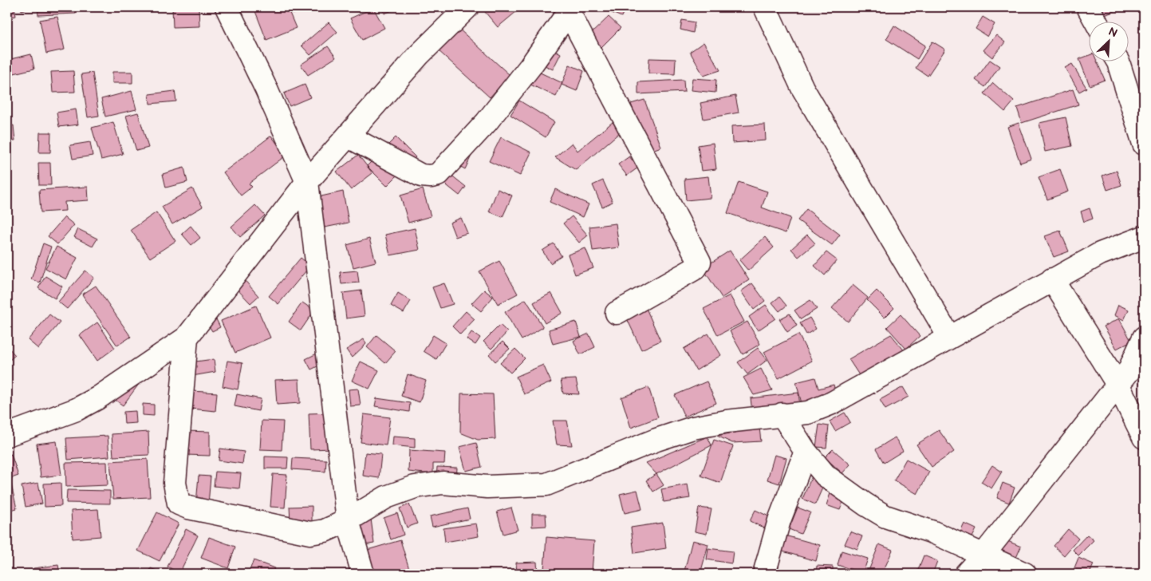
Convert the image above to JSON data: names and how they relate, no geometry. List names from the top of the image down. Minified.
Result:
{"north":"top right"}
